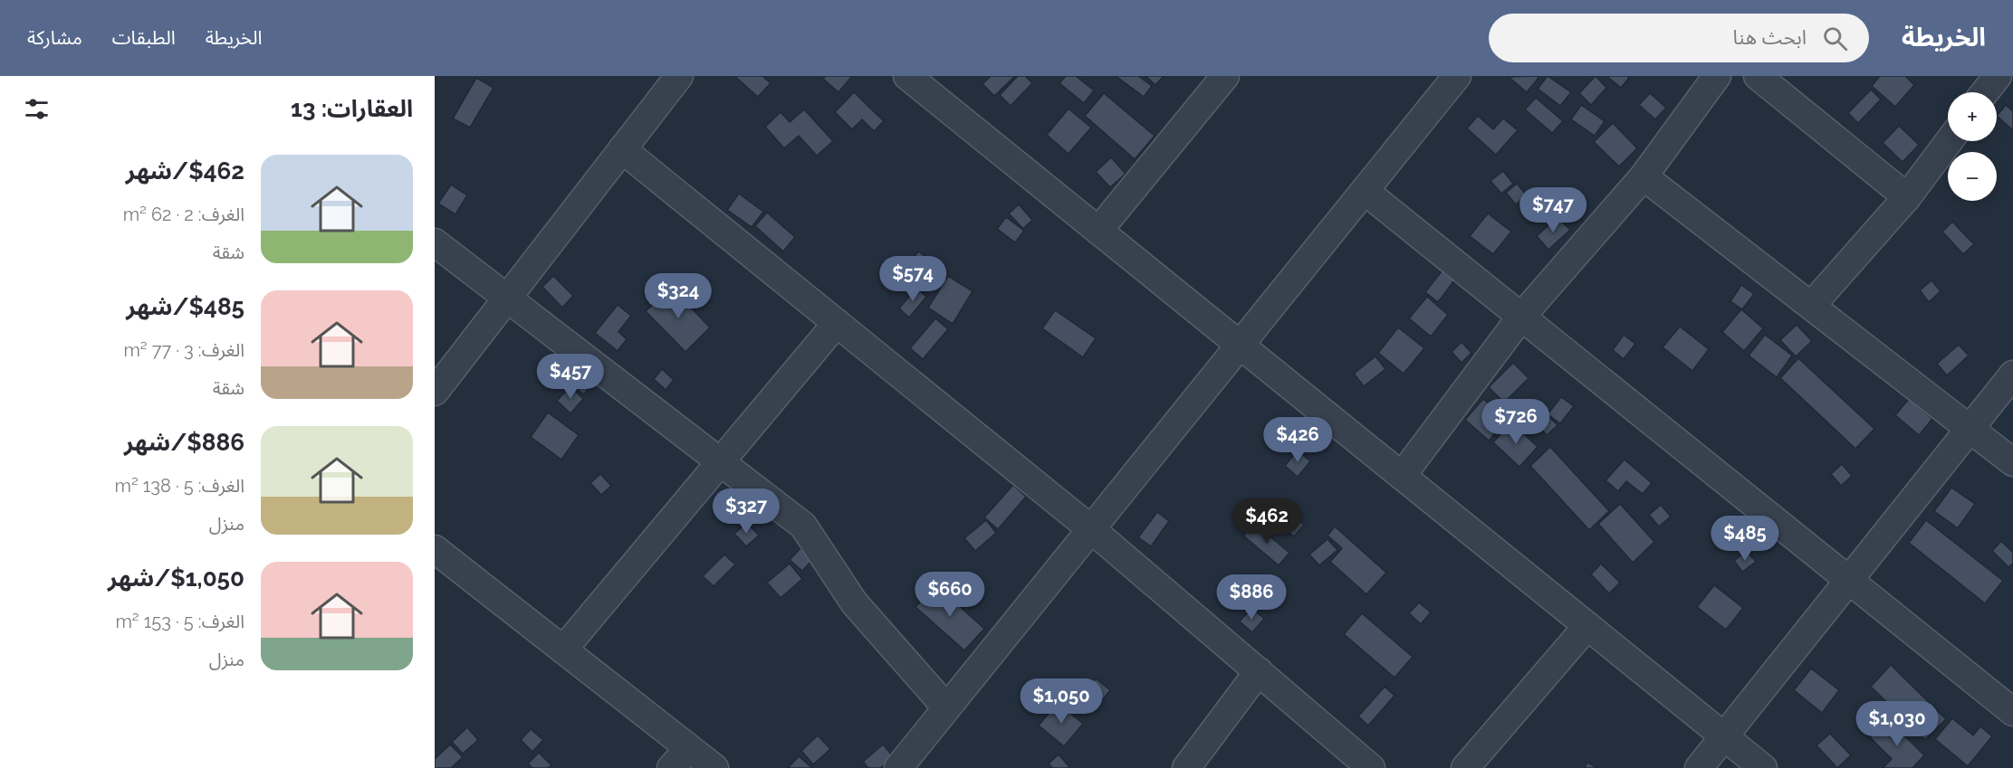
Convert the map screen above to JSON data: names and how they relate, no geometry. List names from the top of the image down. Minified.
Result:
{"page":{"header":"الخريطة","search":"ابحث هنا","nav":["الخريطة","الطبقات","مشاركة"],"heading":"العقارات: 13","map_buttons":["+","−"],"list":[{"name":"$462/شهر","note":"الغرف: 2 · 62 m² · شقة"},{"name":"$485/شهر","note":"الغرف: 3 · 77 m² · شقة"},{"name":"$886/شهر","note":"الغرف: 5 · 138 m² · منزل"},{"name":"$1,050/شهر","note":"الغرف: 5 · 153 m² · منزل"}],"price":["$747","$574","$324","$457","$726","$426","$327","$462","$485","$660","$886","$1,050","$1,030"]}}
